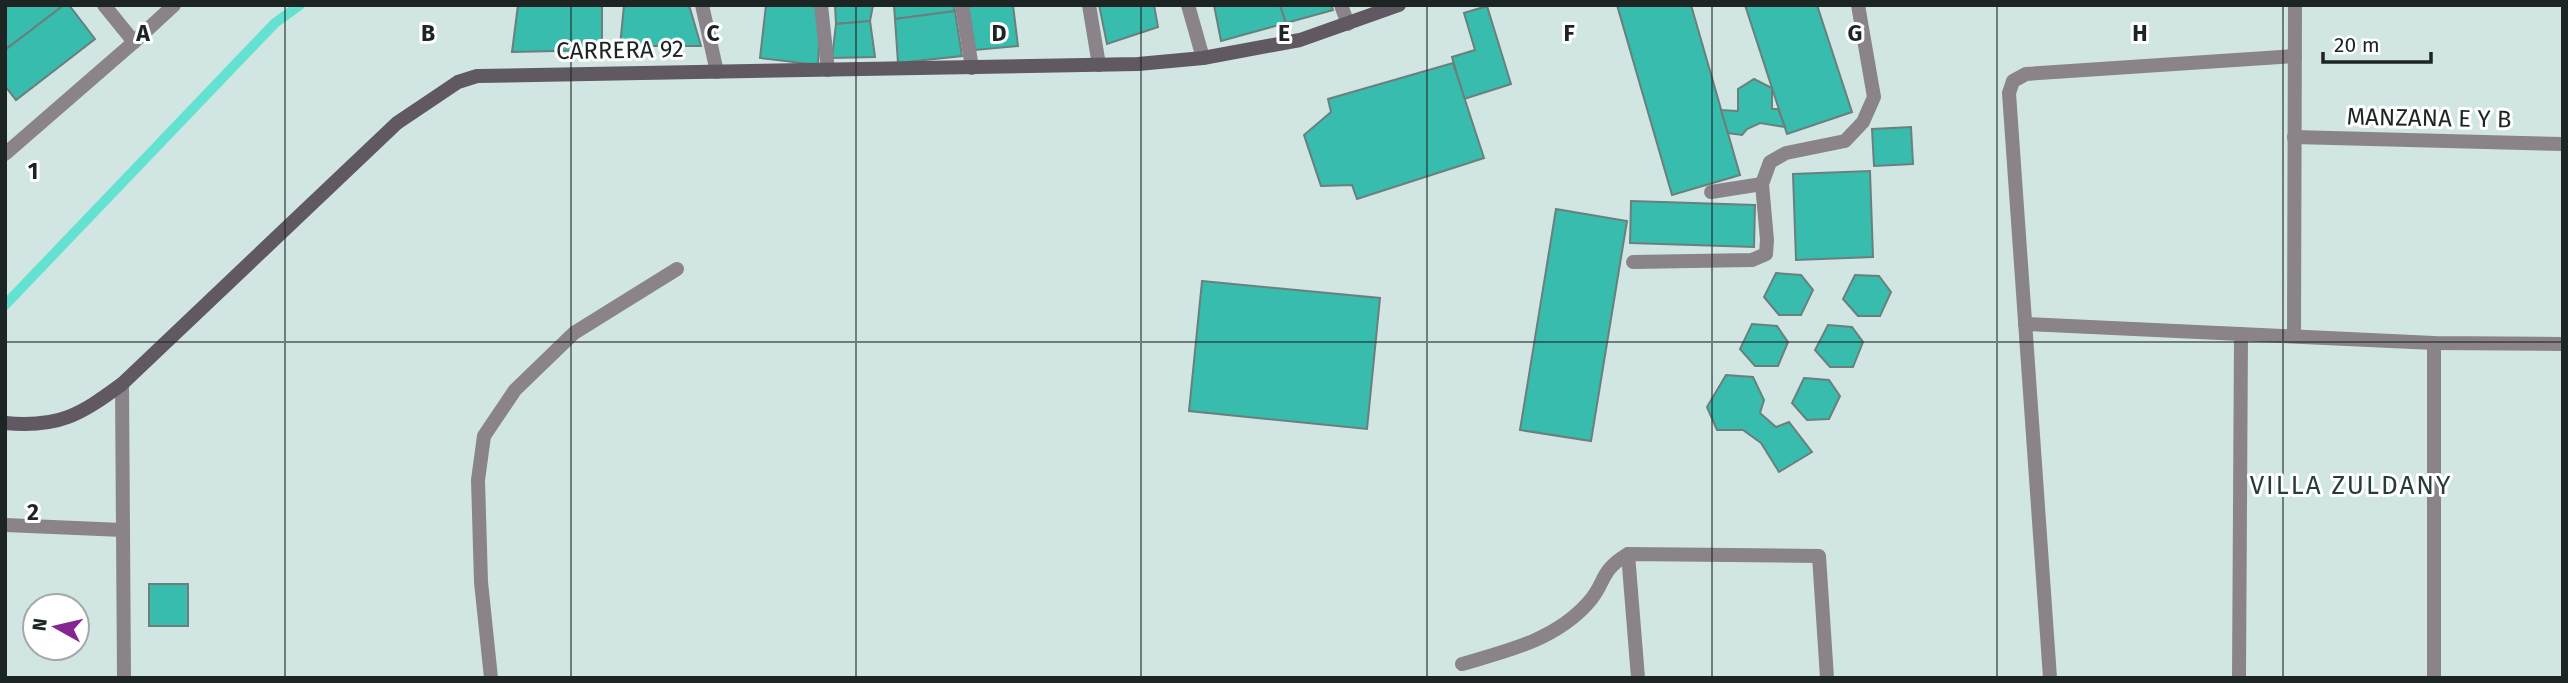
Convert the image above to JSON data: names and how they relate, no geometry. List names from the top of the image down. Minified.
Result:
{"streets":{"street":["CARRERA 92","MANZANA E Y B"]},"districts":["VILLA ZULDANY"],"scale_bar":"20 m","north":"left","grid":{"columns":["A","B","C","D","E","F","G","H"],"rows":["1","2"]}}
